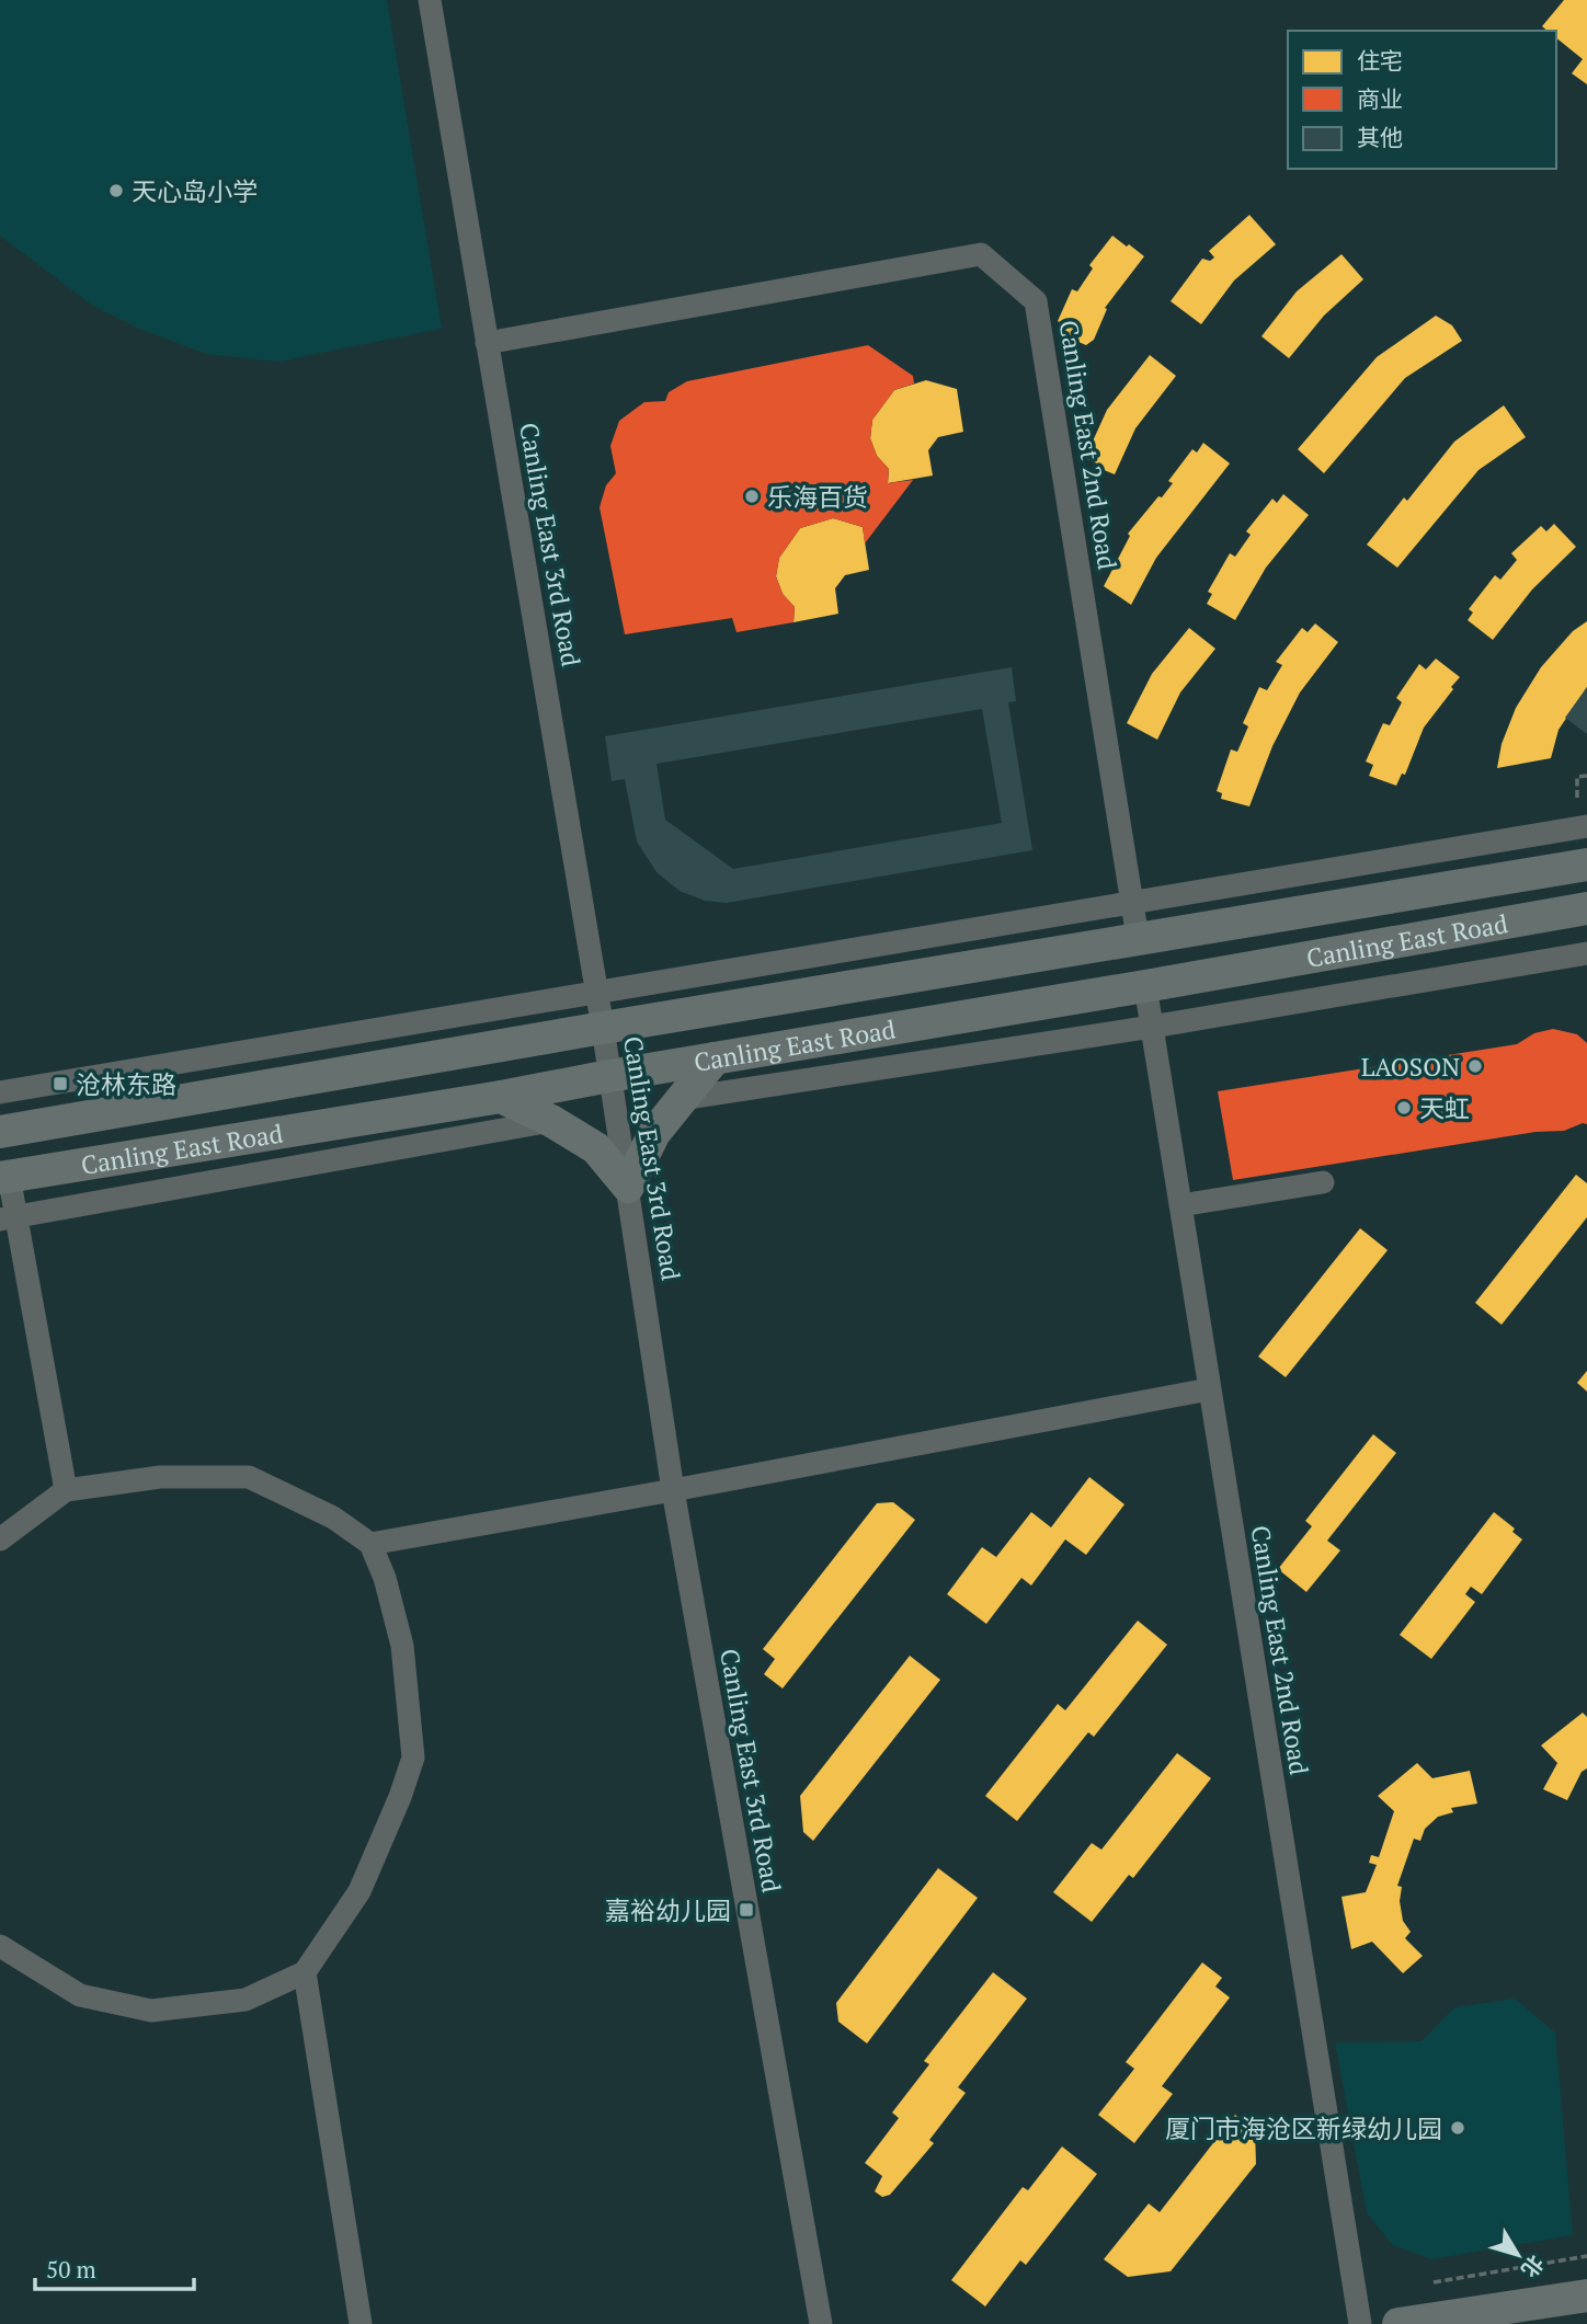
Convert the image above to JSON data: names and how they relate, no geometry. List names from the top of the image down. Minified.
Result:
{"streets":{"street":["Canling East 2nd Road","Canling East 3rd Road","Canling East Road"]},"crossings":[["Canling East 2nd Road","Canling East 3rd Road"],["Canling East 2nd Road","Canling East Road"],["Canling East 3rd Road","Canling East Road"]],"places":{"other":["天心岛小学","乐海百货","LAOSON","天虹","厦门市海沧区新绿幼儿园"],"transit":["沧林东路","嘉裕幼儿园"]},"legend":["住宅","商业","其他"],"scale_bar":"50 m","north":"bottom right"}
